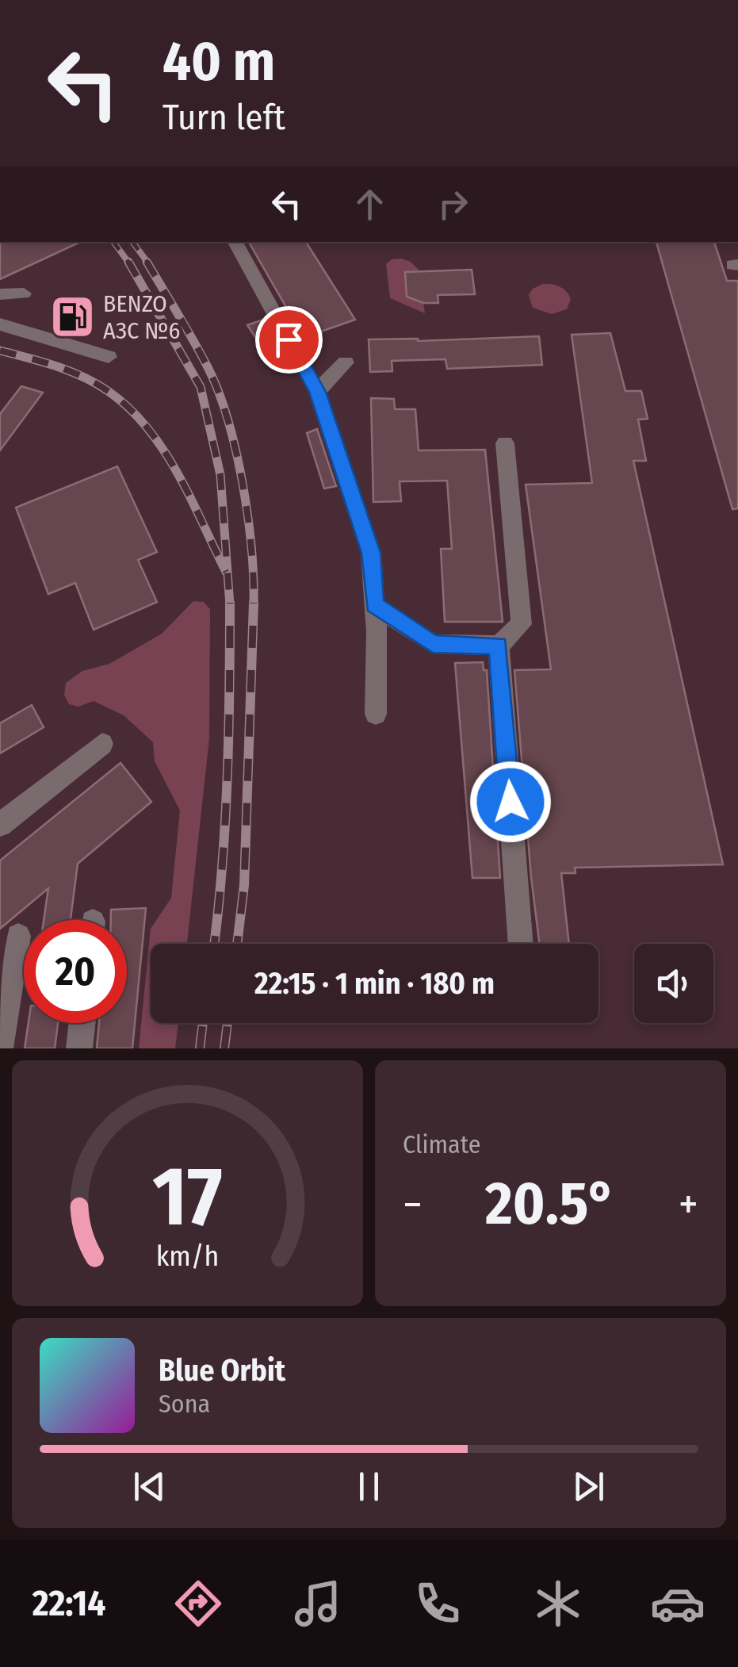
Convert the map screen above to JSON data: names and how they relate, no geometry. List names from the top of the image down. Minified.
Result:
{"places":{"fuel station":["BENZO АЗС №6"]},"page":{"turn":["40 m","Turn left"],"limit":"20","trip":"22:15 · 1 min · 180 m","tile":"Climate","heat":["−","20.5°","+"],"song":["Blue Orbit","Sona"],"tabs":"22:14","gauge":["17","km/h"]}}
